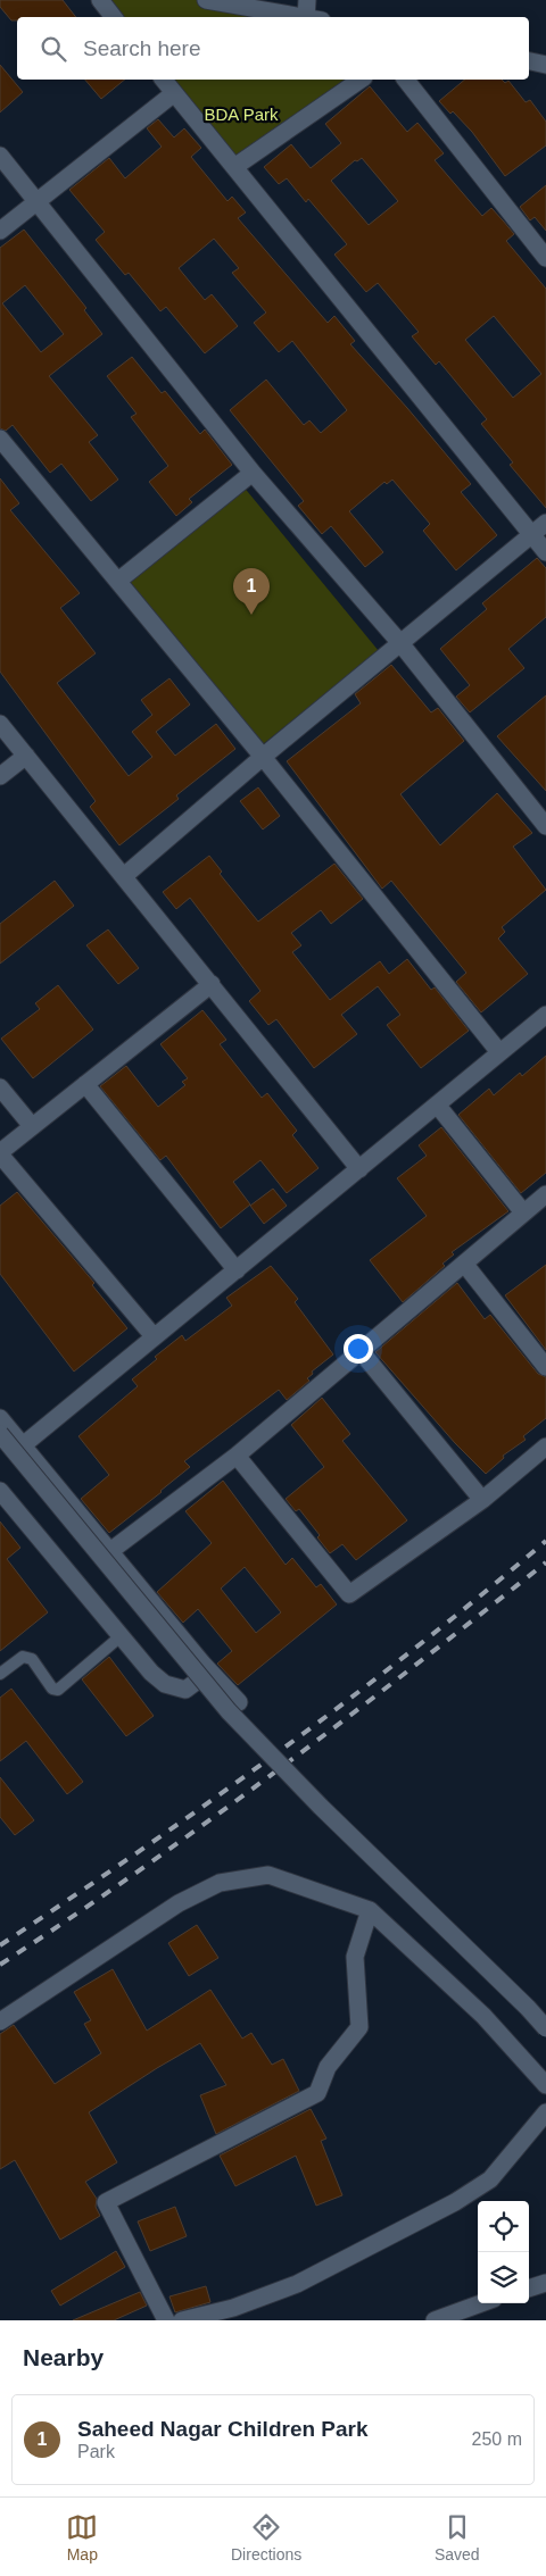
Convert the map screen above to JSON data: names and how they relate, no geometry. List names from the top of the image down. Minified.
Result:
{"parks":["BDA Park"],"page":{"search":"Search here","pins":"1","heading":"Nearby","list":[{"mark":"1","name":"Saheed Nagar Children Park","note":"Park","value":"250 m"}],"nav":["Map","Directions","Saved"]}}
